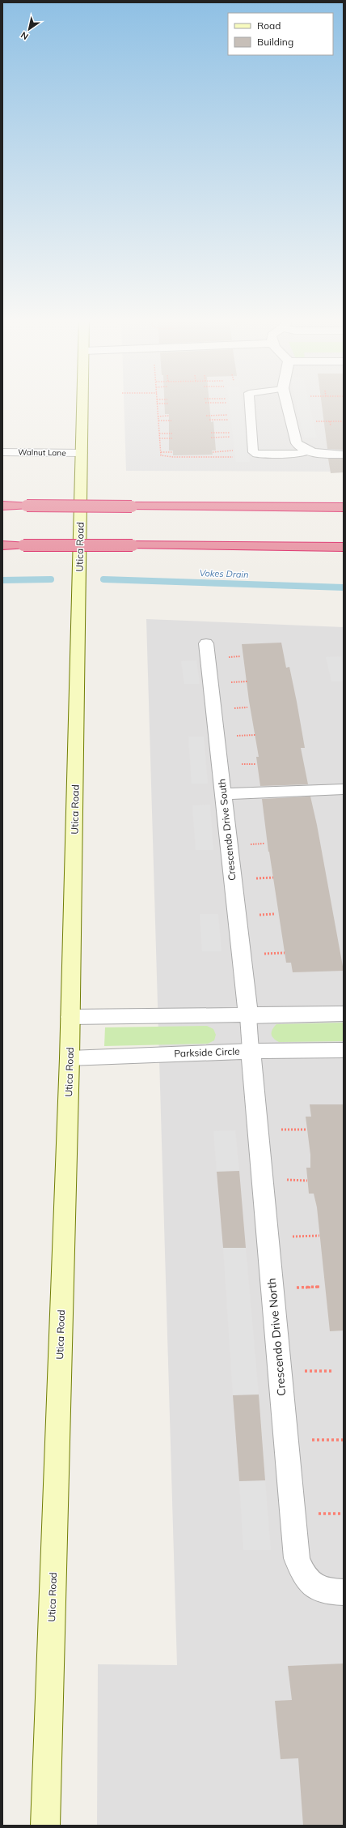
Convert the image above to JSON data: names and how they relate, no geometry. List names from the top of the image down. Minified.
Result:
{"streets":{"street":["Walnut Lane","Utica Road","Crescendo Drive South","Parkside Circle","Crescendo Drive North"]},"crossings":[["Walnut Lane","Utica Road"],["Utica Road","Parkside Circle"],["Parkside Circle","Crescendo Drive North"]],"water":["Vokes Drain"],"legend":["Road","Building"],"north":"bottom left"}
